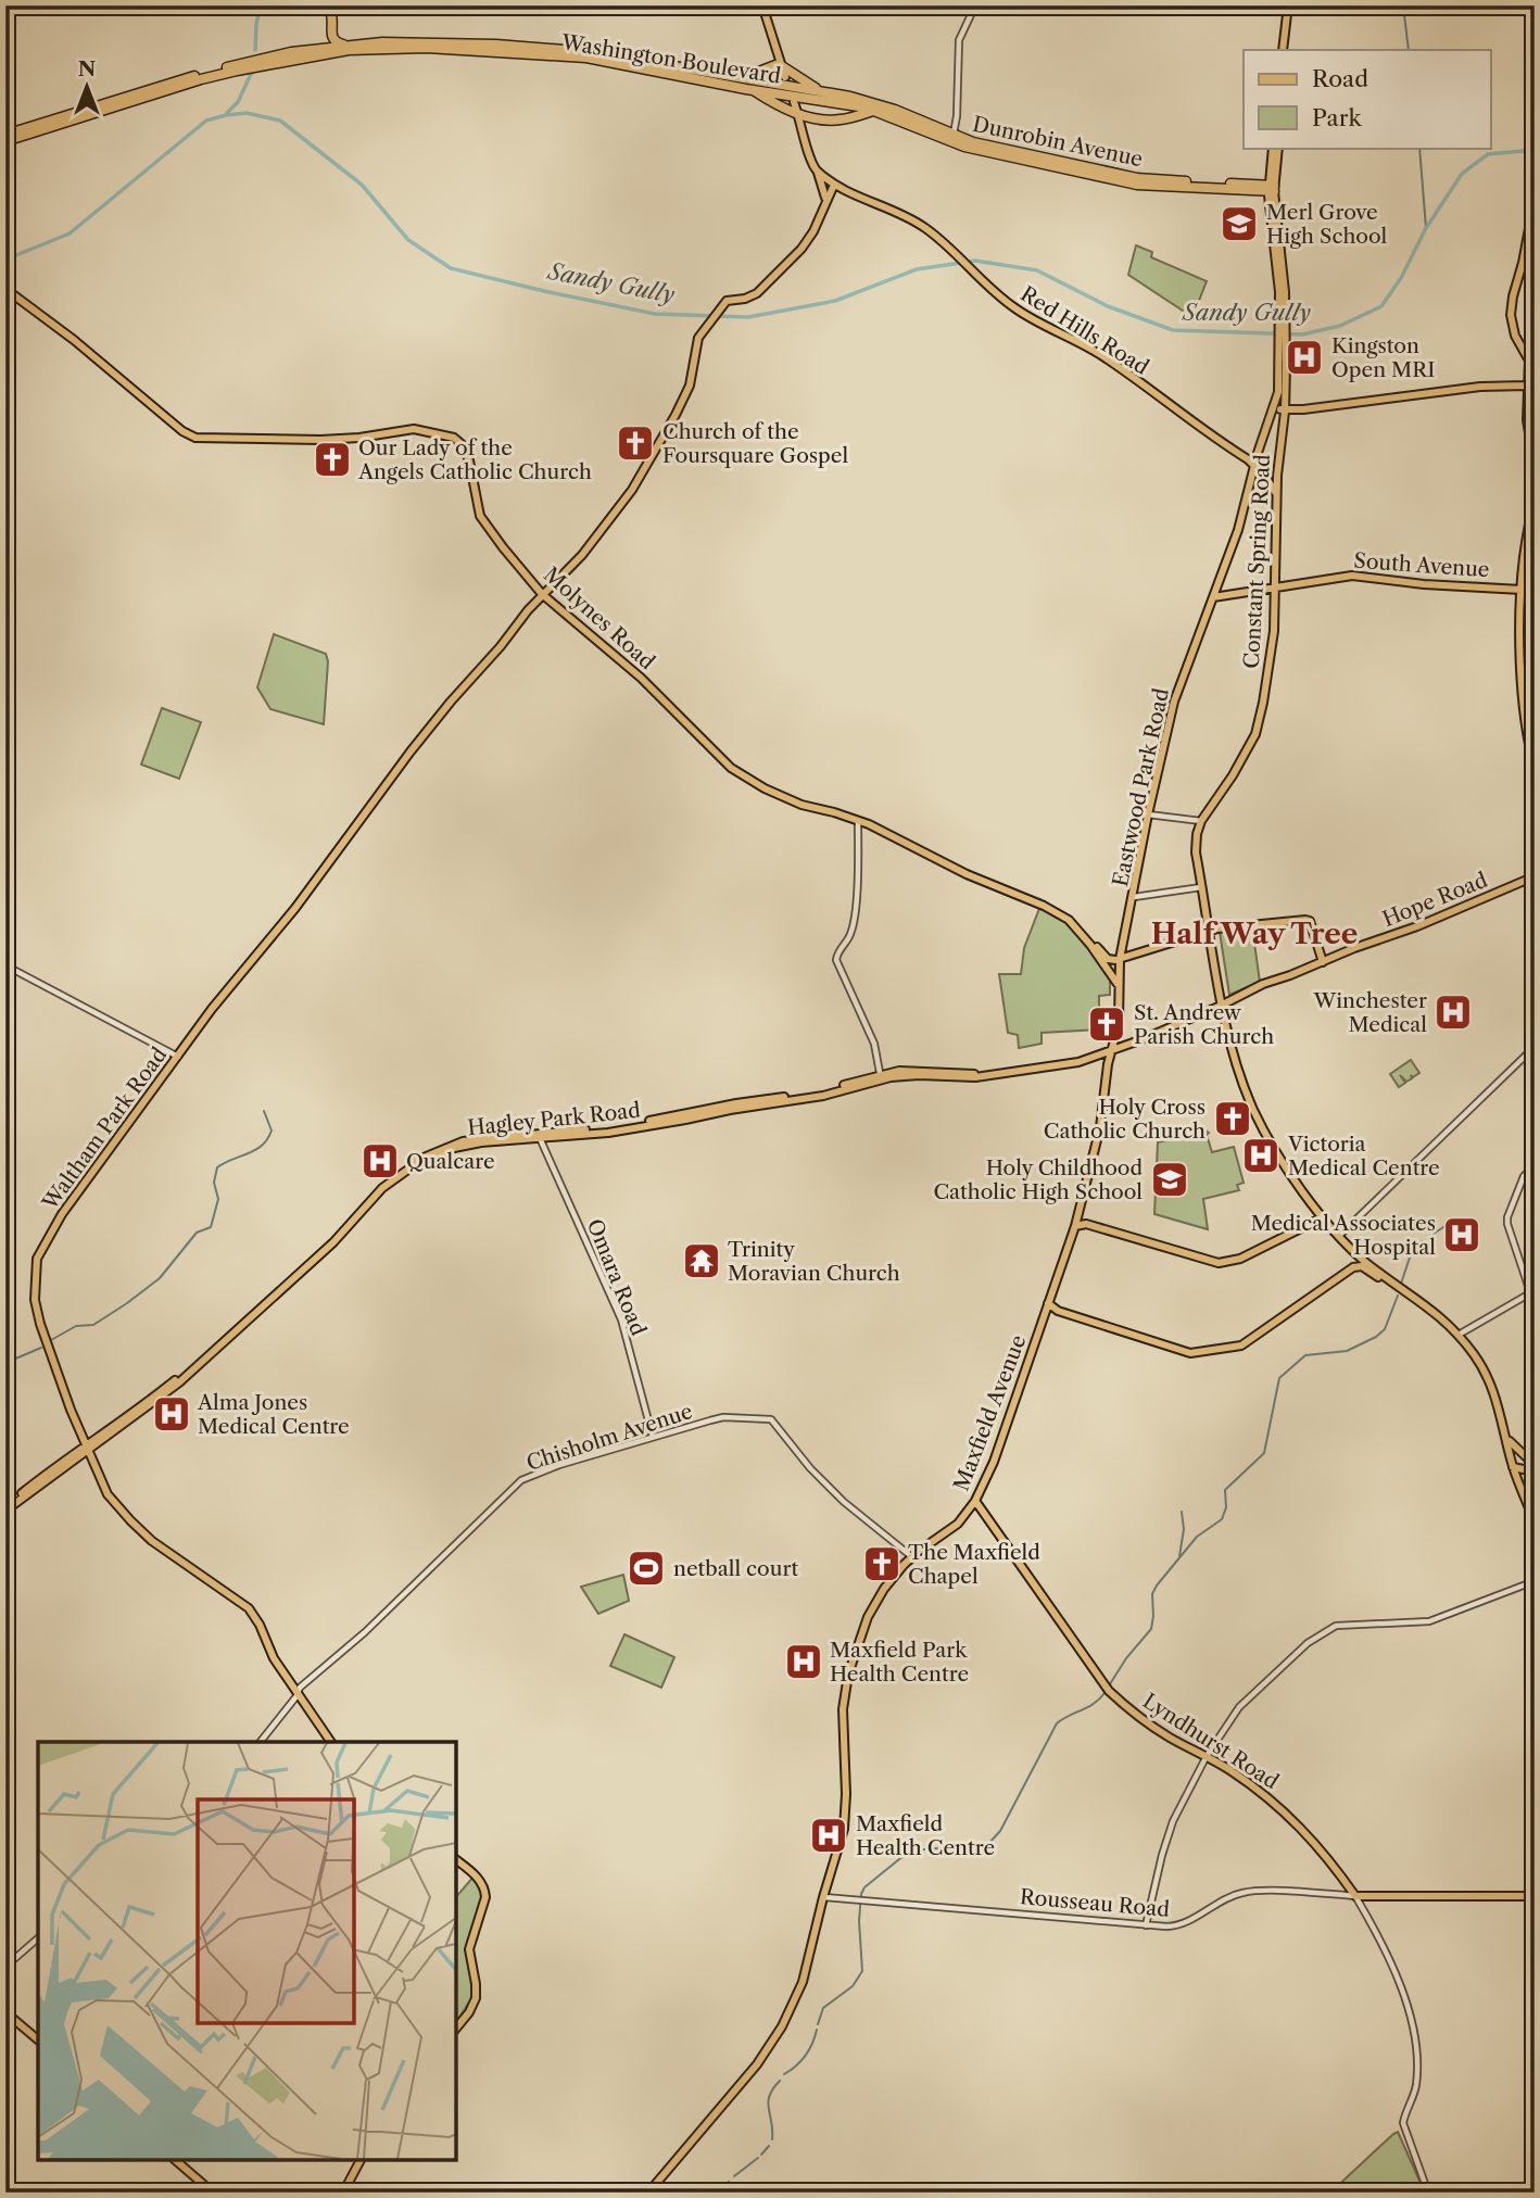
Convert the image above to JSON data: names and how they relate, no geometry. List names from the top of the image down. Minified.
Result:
{"streets":{"highway":["Washington Boulevard","Dunrobin Avenue"],"main road":["Red Hills Road","Constant Spring Road","South Avenue","Molynes Road","Eastwood Park Road","Hope Road","Hagley Park Road","Waltham Park Road","Maxfield Avenue","Lyndhurst Road"],"street":["Omara Road","Chisholm Avenue","Rousseau Road"]},"crossings":[["Washington Boulevard","Dunrobin Avenue"],["Dunrobin Avenue","Constant Spring Road"],["Red Hills Road","Constant Spring Road"],["Red Hills Road","Eastwood Park Road"],["Constant Spring Road","South Avenue"],["Constant Spring Road","Eastwood Park Road"],["Constant Spring Road","Hope Road"],["Constant Spring Road","Hagley Park Road"],["South Avenue","Eastwood Park Road"],["Molynes Road","Eastwood Park Road"],["Molynes Road","Waltham Park Road"],["Eastwood Park Road","Hagley Park Road"],["Eastwood Park Road","Maxfield Avenue"],["Hope Road","Hagley Park Road"],["Hagley Park Road","Waltham Park Road"],["Hagley Park Road","Omara Road"],["Hagley Park Road","Maxfield Avenue"],["Waltham Park Road","Chisholm Avenue"],["Omara Road","Chisholm Avenue"],["Maxfield Avenue","Chisholm Avenue"],["Maxfield Avenue","Lyndhurst Road"],["Maxfield Avenue","Rousseau Road"],["Lyndhurst Road","Rousseau Road"]],"districts":["Half Way Tree"],"water":["Sandy Gully"],"places":{"school or university":["Merl Grove High School","Holy Childhood Catholic High School"],"hospital":["Kingston Open MRI","Winchester Medical","Victoria Medical Centre","Qualcare","Medical Associates Hospital","Alma Jones Medical Centre","Maxfield Park Health Centre","Maxfield Health Centre"],"church":["Church of the Foursquare Gospel","Our Lady of the Angels Catholic Church","St. Andrew Parish Church","Holy Cross Catholic Church","The Maxfield Chapel"],"temple":["Trinity Moravian Church"],"sports":["netball court"]},"legend":["Road","Park"],"north":"top"}
